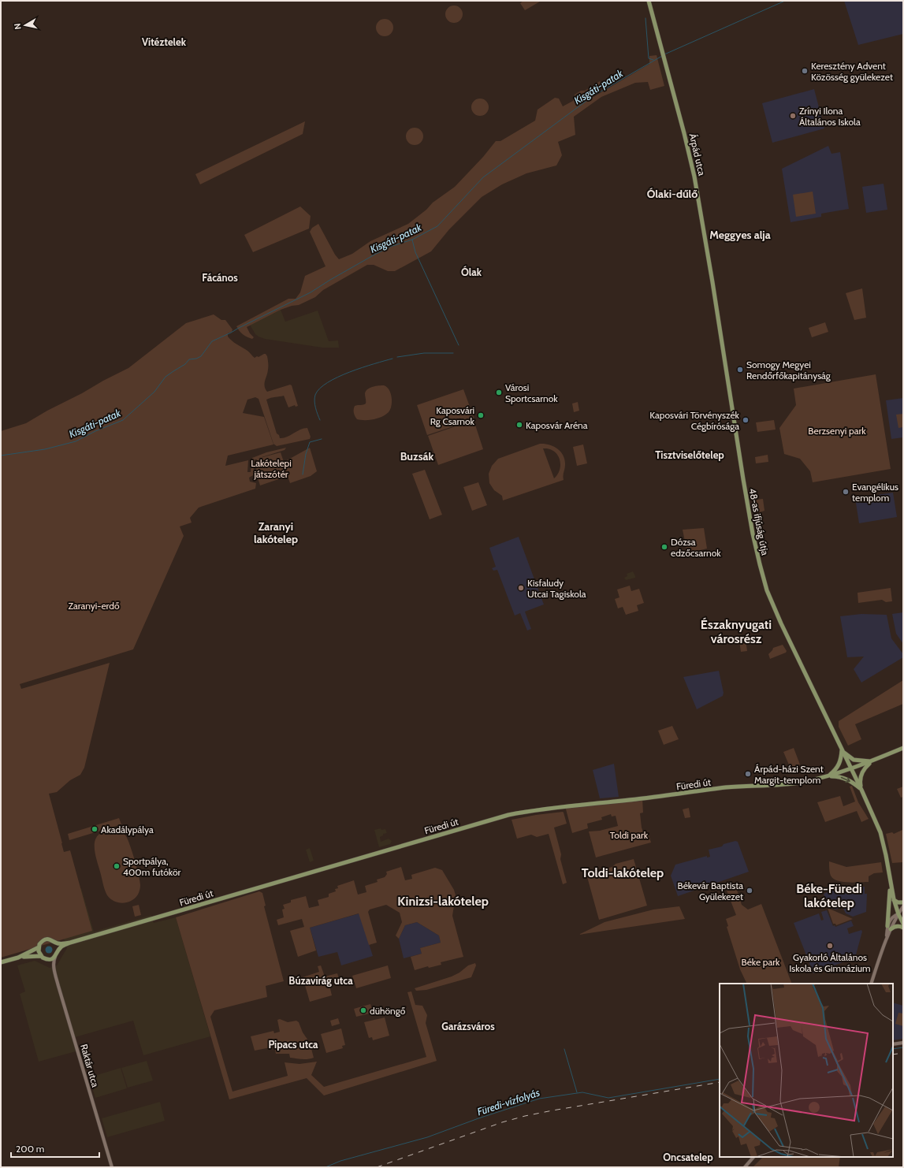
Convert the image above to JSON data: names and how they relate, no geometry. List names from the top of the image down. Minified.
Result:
{"streets":{"main road":["Árpád utca","48-as ifjúság útja","Füredi út"],"street":["Raktár utca"]},"crossings":[["Árpád utca","48-as ifjúság útja"],["Füredi út","Raktár utca"]],"districts":["Vitéztelek","Ólaki-dűlő","Meggyes alja","Ólak","Fácános","Tisztviselőtelep","Buzsák","Zaranyi lakótelep","Északnyugati városrész","Toldi-lakótelep","Béke-Füredi lakótelep","Kinizsi-lakótelep","Búzavirág utca","Garázsváros","Pipacs utca","Oncsatelep"],"water":["Kisgáti-patak","Füredi-vízfolyás"],"parks":["Berzsenyi park","Lakótelepi játszótér","Zaranyi-erdő","Toldi park","Béke park"],"places":["Keresztény Advent Közösség gyülekezet","Zrínyi Ilona Általános Iskola","Somogy Megyei Rendőrfőkapitányság","Városi Sportcsarnok","Kaposvári Rg Csarnok","Kaposvári Törvényszék Cégbírósága","Kaposvár Aréna","Evangélikus templom","Dózsa edzőcsarnok","Kisfaludy Utcai Tagiskola","Árpád-házi Szent Margit-templom","Akadálypálya","Sportpálya, 400m futókör","Békevár Baptista Gyülekezet","Gyakorló Általános Iskola és Gimnázium","dühöngő"],"scale_bar":"200 m","north":"left"}
